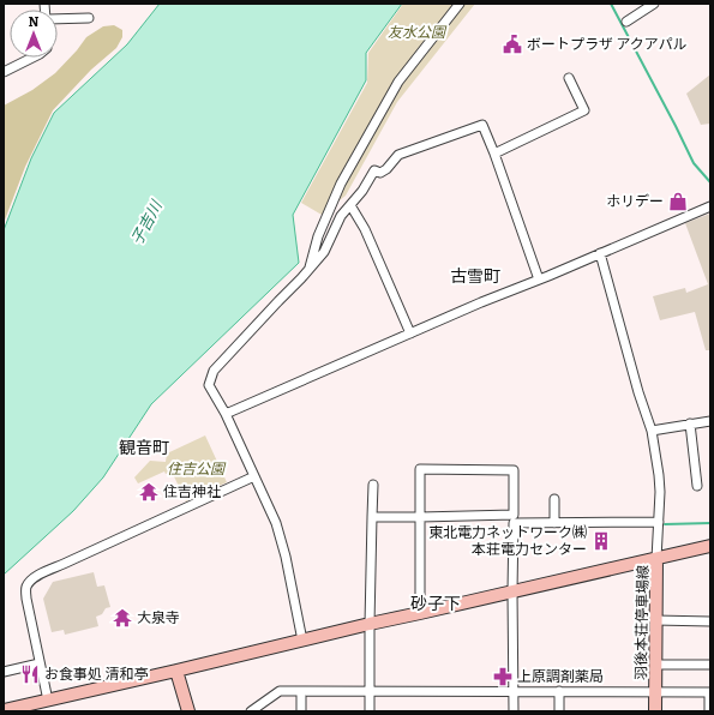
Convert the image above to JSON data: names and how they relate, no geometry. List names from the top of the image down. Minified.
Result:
{"streets":{"street":["羽後本荘停車場線"]},"districts":["古雪町","観音町","砂子下"],"water":["子吉川"],"parks":["友水公園","住吉公園"],"places":{"public building":["ボートプラザ アクアパル"],"shop":["ホリデー"],"temple":["住吉神社","大泉寺"],"building":["東北電力ネットワーク㈱ 本荘電力センター"],"restaurant":["お食事処 清和亭"],"pharmacy":["上原調剤薬局"]},"north":"top"}
